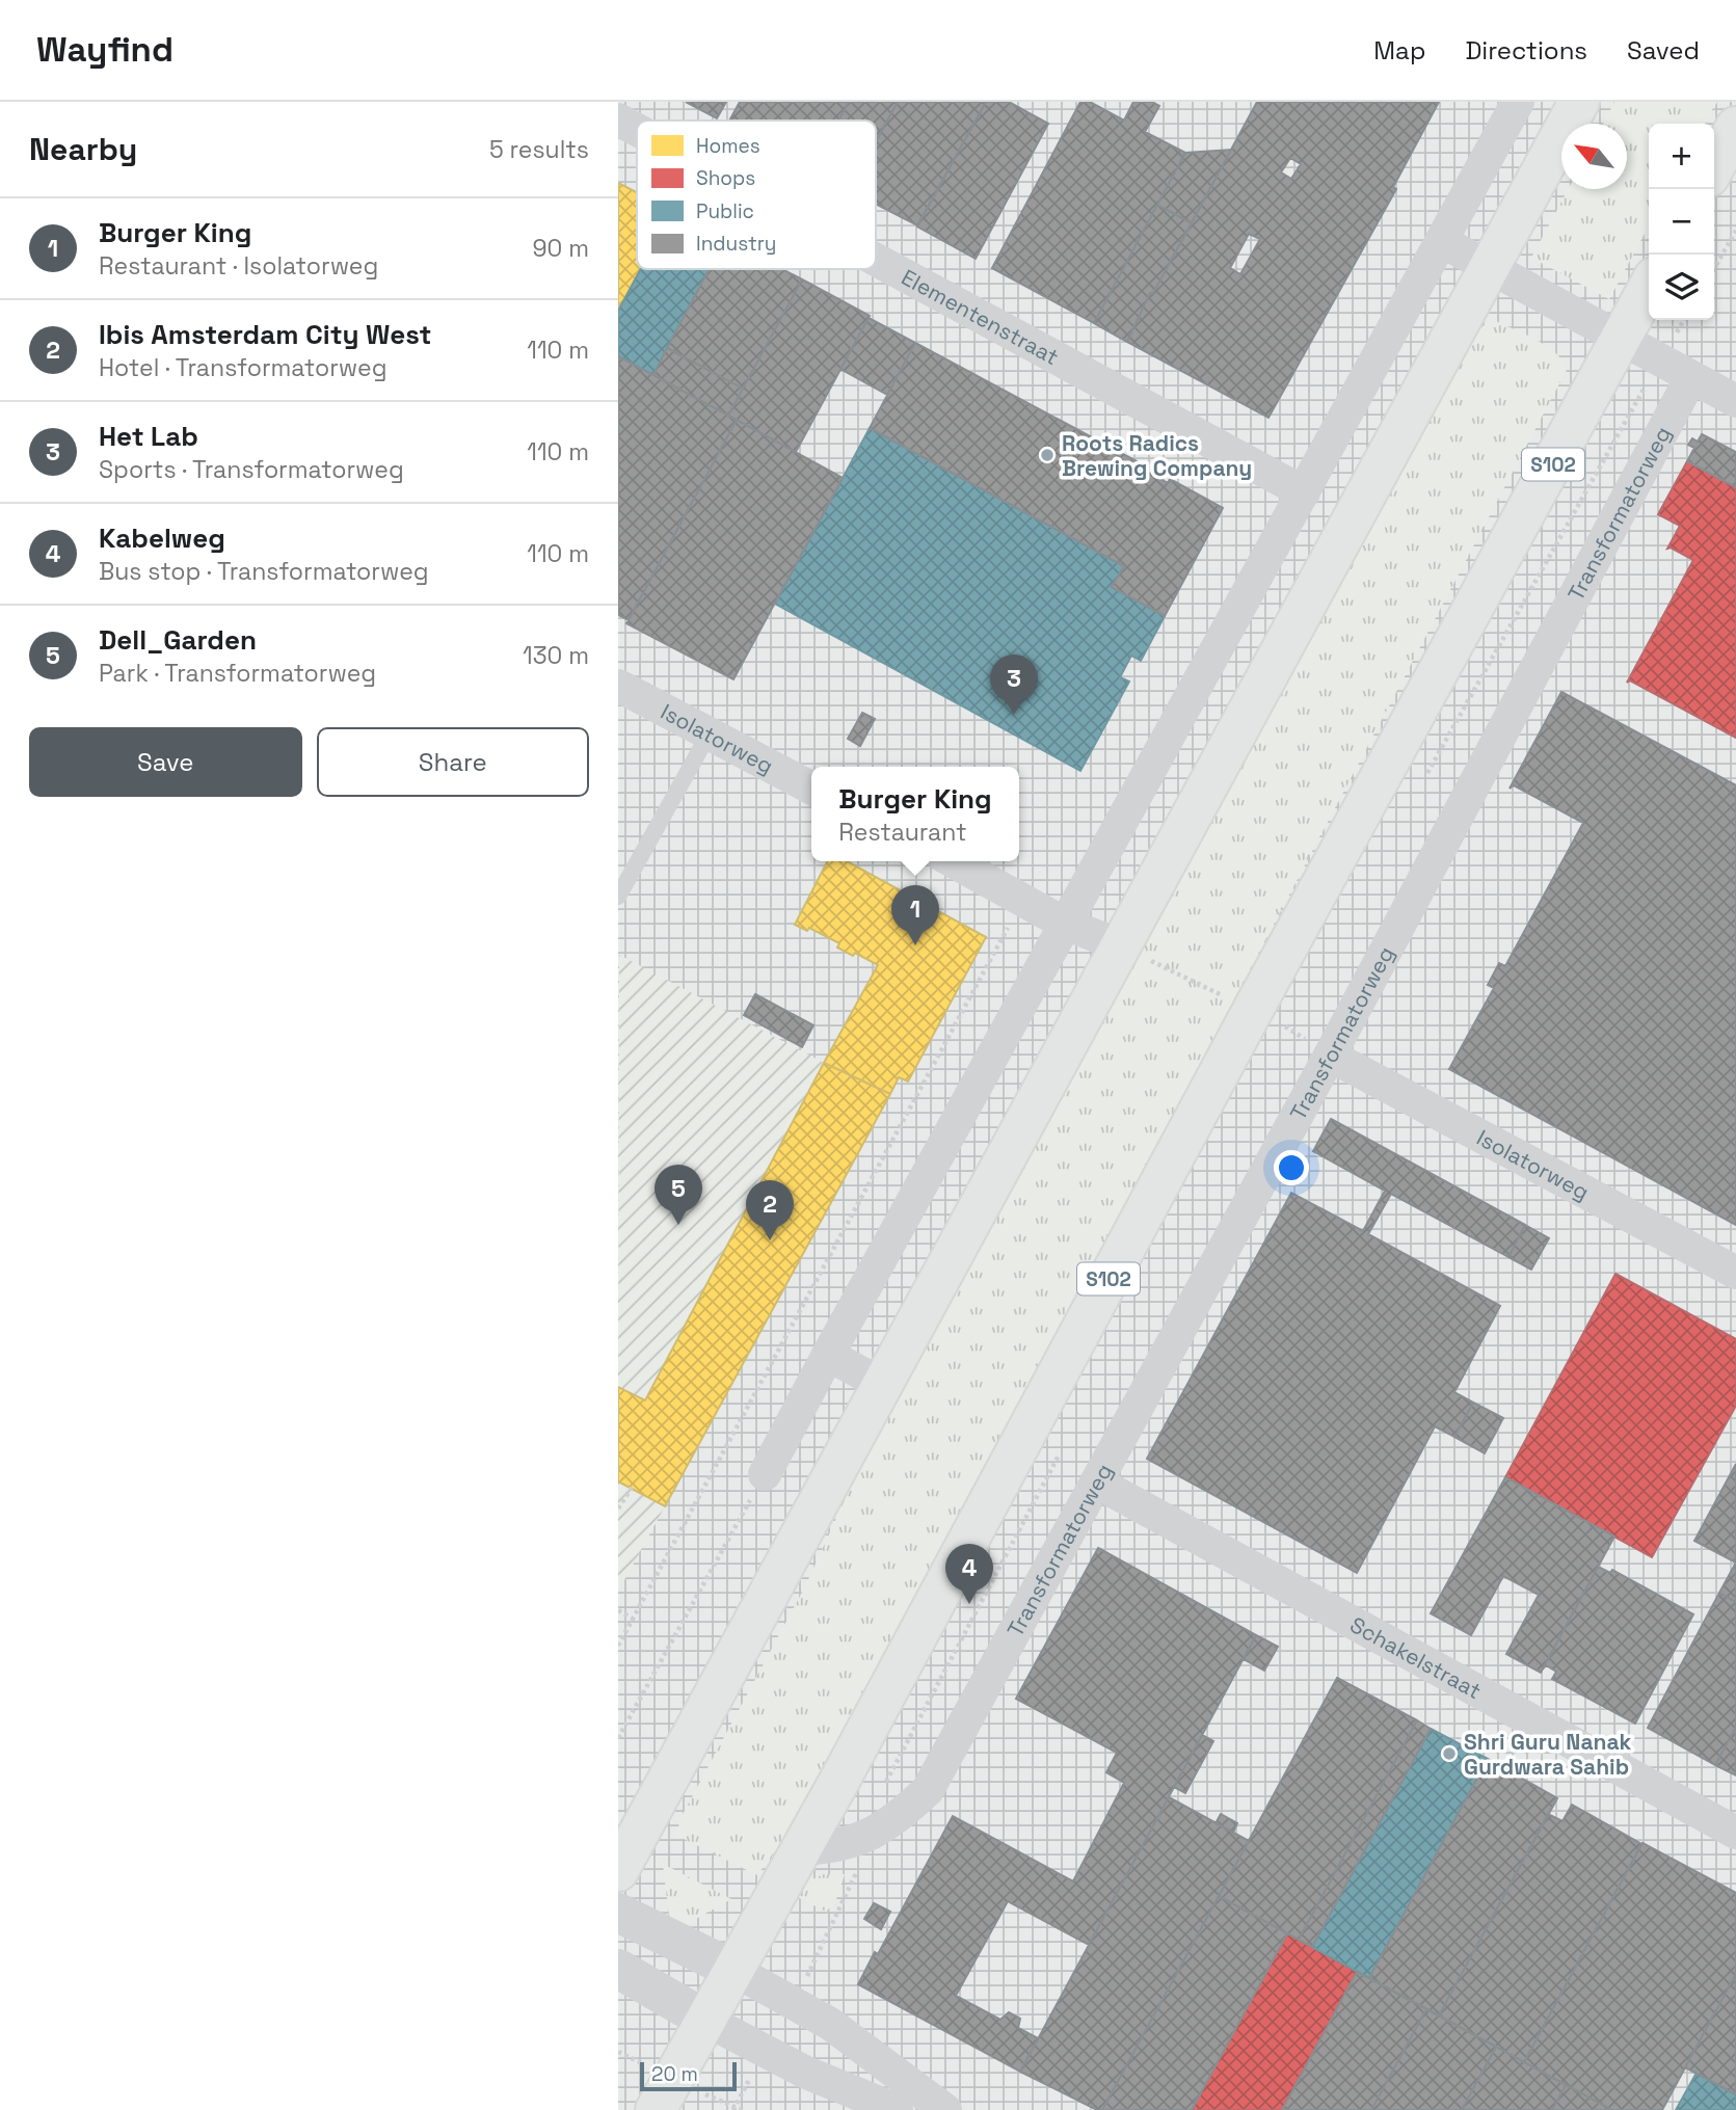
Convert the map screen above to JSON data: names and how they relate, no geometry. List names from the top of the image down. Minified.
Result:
{"streets":{"main road":["S102"],"street":["Elementenstraat","Transformatorweg","Isolatorweg","Schakelstraat"]},"crossings":[["S102","Transformatorweg"],["Transformatorweg","Isolatorweg"],["Transformatorweg","Schakelstraat"]],"places":["Roots Radics Brewing Company","Shri Guru Nanak Gurdwara Sahib"],"legend":["Homes","Shops","Public","Industry"],"scale_bar":"20 m","north":"top left","page":{"header":"Wayfind","nav":["Map","Directions","Saved"],"heading":["Nearby","5 results"],"map_buttons":["+","−"],"list":[{"mark":"1","name":"Burger King","note":"Restaurant · Isolatorweg","value":"90 m"},{"mark":"2","name":"Ibis Amsterdam City West","note":"Hotel · Transformatorweg","value":"110 m"},{"mark":"3","name":"Het Lab","note":"Sports · Transformatorweg","value":"110 m"},{"mark":"4","name":"Kabelweg","note":"Bus stop · Transformatorweg","value":"110 m"},{"mark":"5","name":"Dell_Garden","note":"Park · Transformatorweg","value":"130 m"}],"pins":["3","1","5","2","4"],"buttons":["Save","Share"],"popup":["Burger King","Restaurant"],"scale":"20 m"}}
